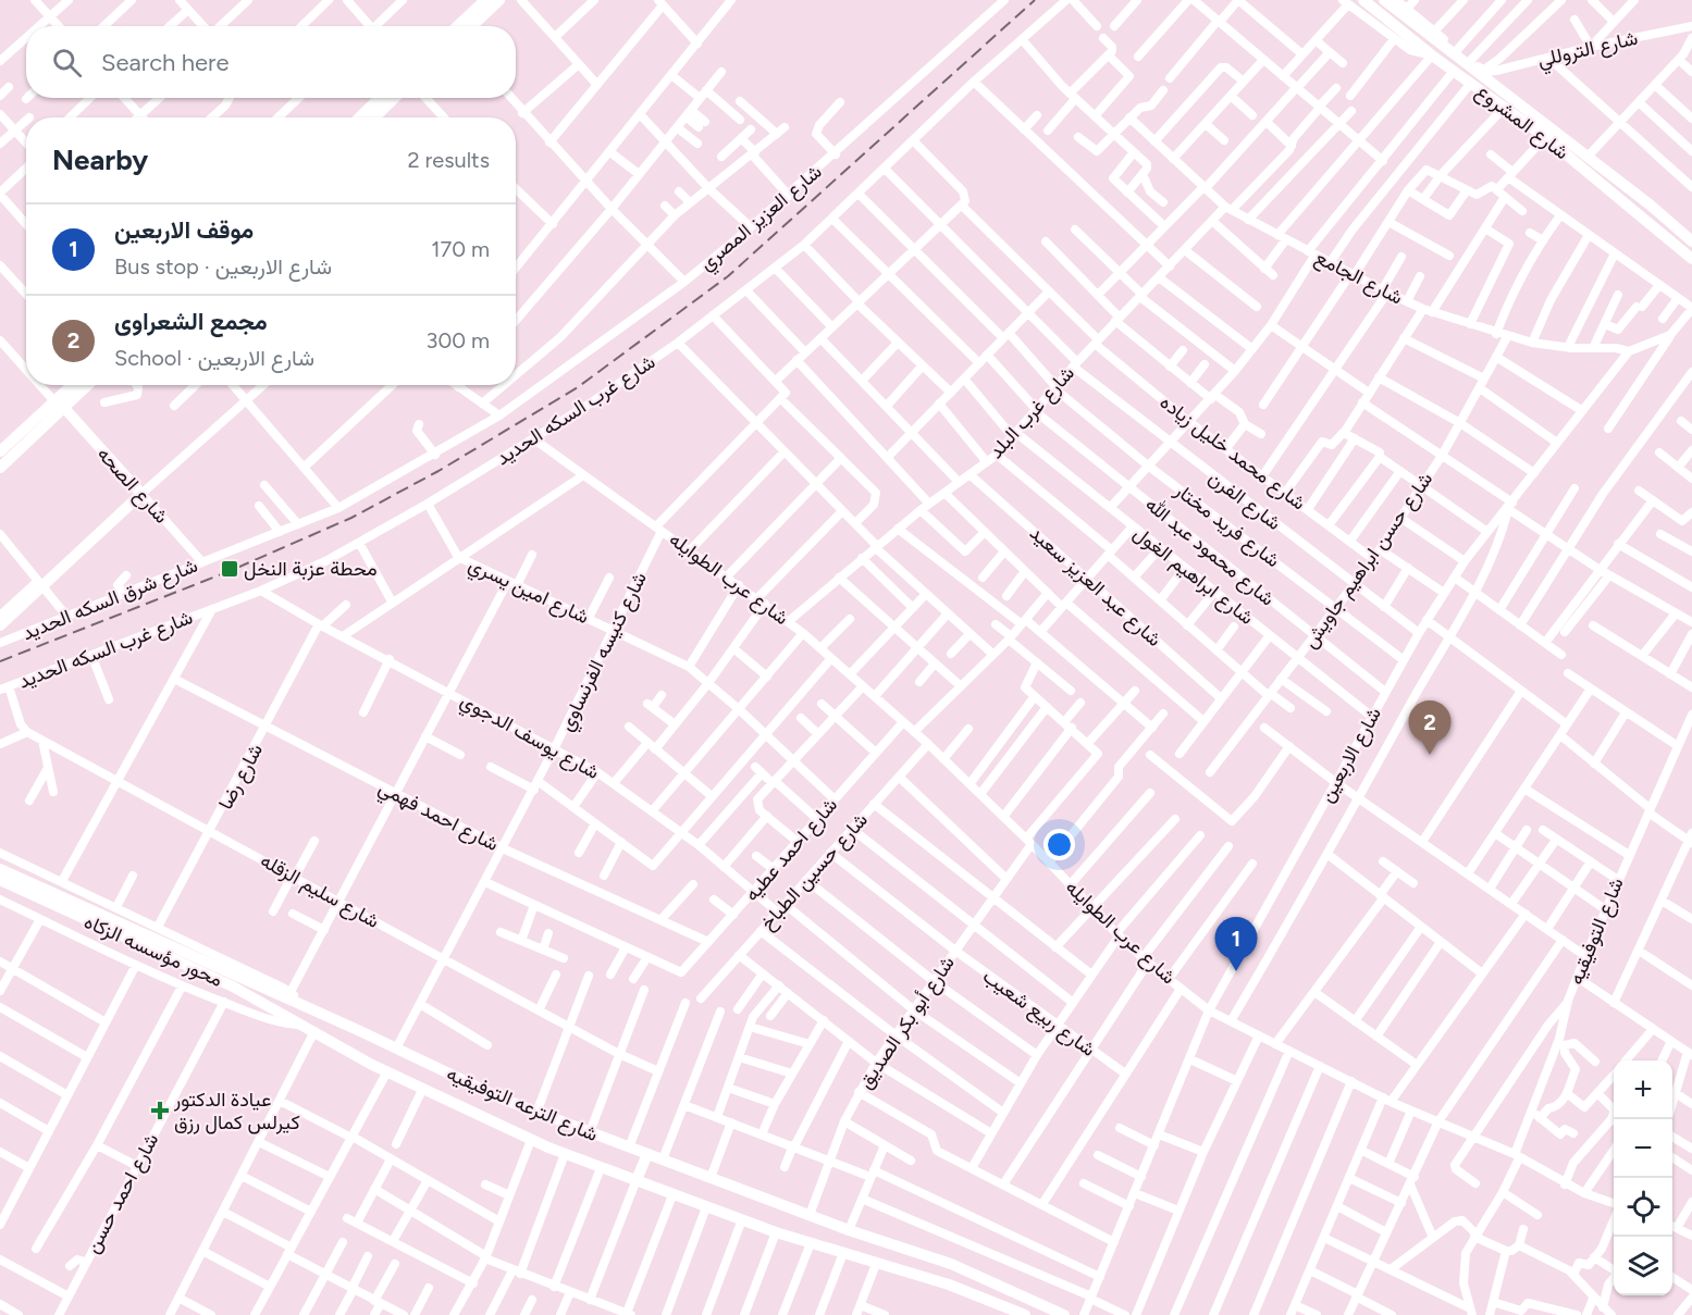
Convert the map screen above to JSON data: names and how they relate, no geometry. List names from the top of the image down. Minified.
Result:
{"streets":{"main road":["شارع المشروع","شارع الصحه","محور مؤسسه الزكاه","شارع الترعه التوفيقيه"],"street":["شارع التروللي","شارع العزيز المصري","شارع الجامع","شارع غرب السكه الحديد","شارع غرب البلد","شارع محمد خليل زياده","شارع الفرن","شارع فريد مختار","شارع محمود عبد الله","شارع حسن ابراهيم جاويش","شارع ابراهيم الغول","شارع عرب الطوايله","شارع عبد العزيز سعيد","شارع امين يسري","شارع شرق السكه الحديد","شارع كنيسه الفرنساوي","شارع يوسف الدجوي","شارع الاربعين","شارع رضا","شارع احمد فهمي","شارع احمد عطيه","شارع حسين الطباخ","شارع سليم الزقله","شارع التوفيقيه","شارع ربيع شعيب","شارع أبو بكر الصديق","شارع احمد حسن"]},"crossings":[["شارع التروللي","شارع المشروع"],["شارع العزيز المصري","شارع شرق السكه الحديد"],["شارع الجامع","شارع غرب البلد"],["شارع الجامع","شارع حسن ابراهيم جاويش"],["شارع الجامع","شارع الاربعين"],["شارع غرب السكه الحديد","شارع الفرن"],["شارع غرب السكه الحديد","شارع فريد مختار"],["شارع غرب السكه الحديد","شارع عرب الطوايله"],["شارع غرب السكه الحديد","شارع امين يسري"],["شارع غرب السكه الحديد","شارع يوسف الدجوي"],["شارع غرب البلد","شارع محمد خليل زياده"],["شارع غرب البلد","شارع الفرن"],["شارع غرب البلد","شارع فريد مختار"],["شارع غرب البلد","شارع محمود عبد الله"],["شارع غرب البلد","شارع ابراهيم الغول"],["شارع غرب البلد","شارع عرب الطوايله"],["شارع غرب البلد","شارع عبد العزيز سعيد"],["شارع محمد خليل زياده","شارع حسن ابراهيم جاويش"],["شارع الصحه","شارع شرق السكه الحديد"],["شارع الفرن","شارع حسن ابراهيم جاويش"],["شارع الفرن","شارع الاربعين"],["شارع فريد مختار","شارع حسن ابراهيم جاويش"],["شارع فريد مختار","شارع الاربعين"],["شارع محمود عبد الله","شارع حسن ابراهيم جاويش"],["شارع محمود عبد الله","شارع الاربعين"],["شارع حسن ابراهيم جاويش","شارع ابراهيم الغول"],["شارع ابراهيم الغول","شارع الاربعين"],["شارع عرب الطوايله","شارع كنيسه الفرنساوي"],["شارع عرب الطوايله","شارع الاربعين"],["شارع عرب الطوايله","شارع احمد عطيه"],["شارع عرب الطوايله","شارع حسين الطباخ"],["شارع عرب الطوايله","شارع التوفيقيه"],["شارع عرب الطوايله","شارع أبو بكر الصديق"],["شارع امين يسري","شارع كنيسه الفرنساوي"],["شارع امين يسري","شارع احمد عطيه"],["شارع كنيسه الفرنساوي","شارع يوسف الدجوي"],["شارع كنيسه الفرنساوي","شارع احمد فهمي"],["شارع كنيسه الفرنساوي","شارع سليم الزقله"],["شارع كنيسه الفرنساوي","شارع الترعه التوفيقيه"],["شارع يوسف الدجوي","شارع رضا"],["شارع يوسف الدجوي","شارع احمد عطيه"],["شارع يوسف الدجوي","شارع حسين الطباخ"],["شارع رضا","شارع احمد فهمي"],["شارع رضا","شارع سليم الزقله"],["شارع احمد فهمي","شارع احمد عطيه"],["شارع حسين الطباخ","شارع ربيع شعيب"],["محور مؤسسه الزكاه","شارع الترعه التوفيقيه"],["شارع ربيع شعيب","شارع أبو بكر الصديق"],["شارع أبو بكر الصديق","شارع الترعه التوفيقيه"],["شارع الترعه التوفيقيه","شارع احمد حسن"]],"places":{"transit":["محطة عزبة النخل"],"health":["عيادة الدكتور كيرلس كمال رزق"]},"page":{"search":"Search here","heading":["Nearby","2 results"],"list":[{"mark":"1","name":"موقف الاربعين","note":"Bus stop · شارع الاربعين","value":"170 m"},{"mark":"2","name":"مجمع الشعراوى","note":"School · شارع الاربعين","value":"300 m"}],"pins":["2","1"],"map_buttons":["+","−"]}}
